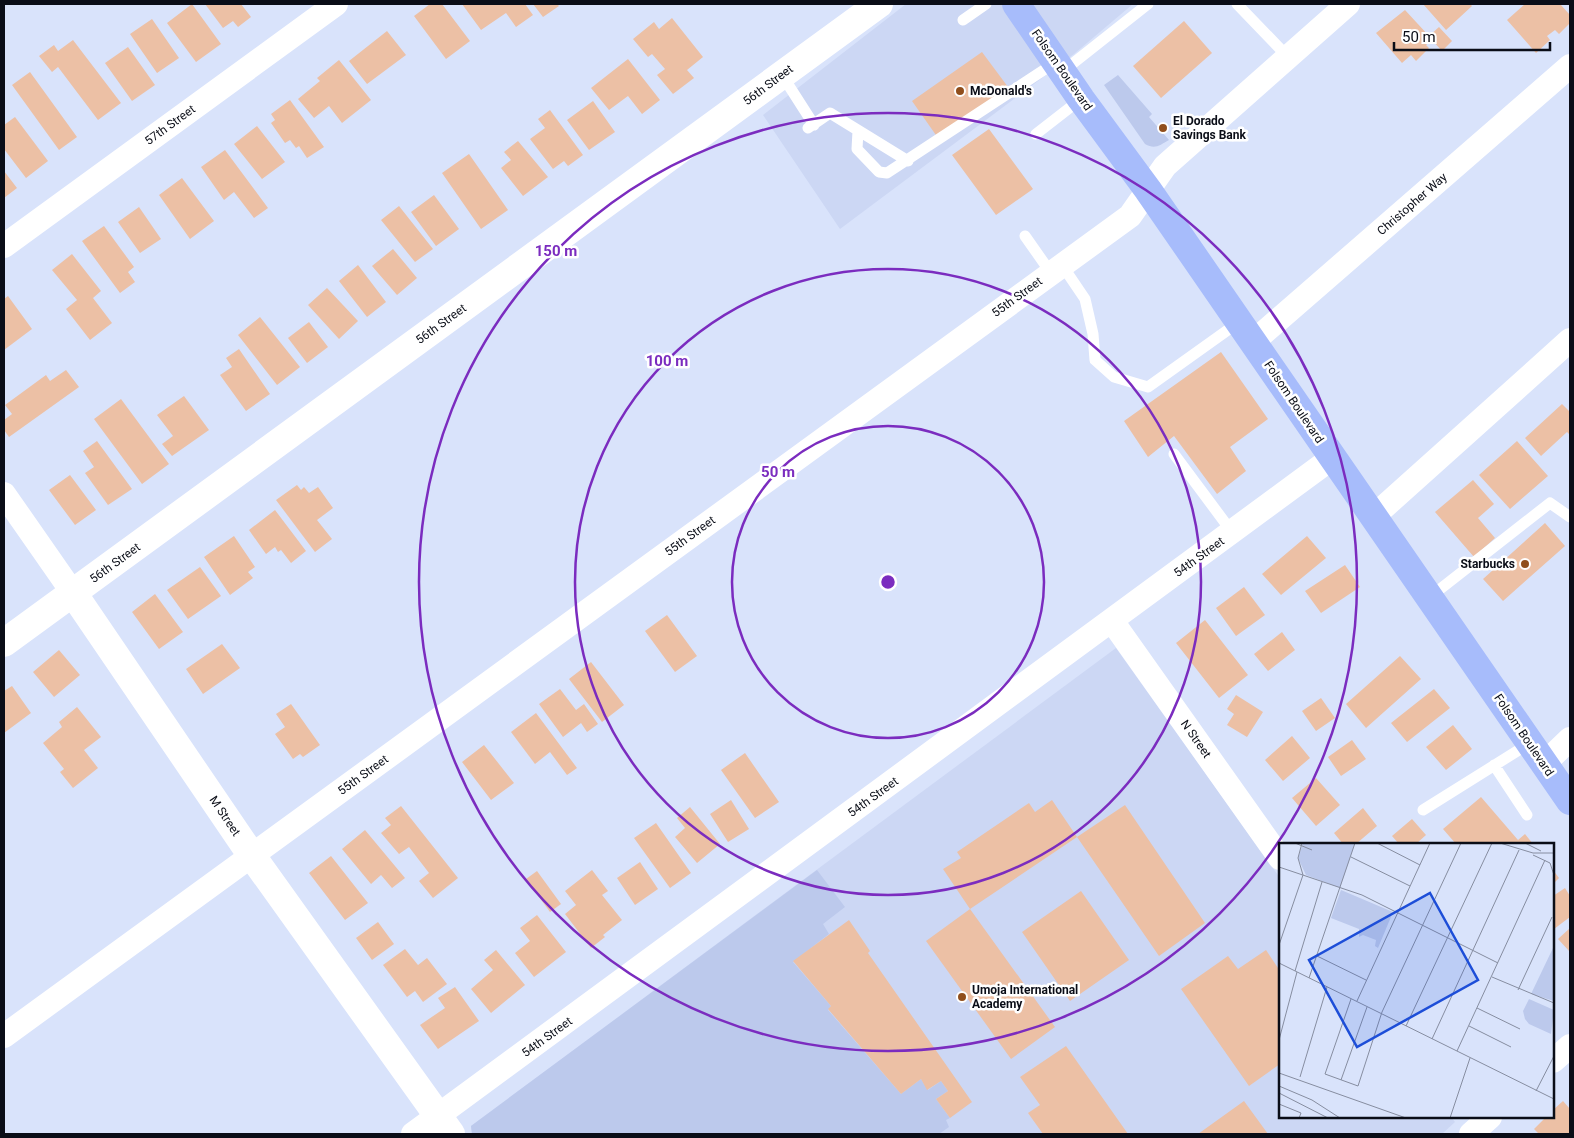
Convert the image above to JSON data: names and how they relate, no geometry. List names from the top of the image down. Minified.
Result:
{"streets":{"main road":["Folsom Boulevard"],"street":["56th Street","57th Street","Christopher Way","55th Street","54th Street","N Street","M Street"]},"crossings":[["Folsom Boulevard","Christopher Way"],["Folsom Boulevard","55th Street"],["Folsom Boulevard","54th Street"],["56th Street","M Street"],["55th Street","M Street"],["54th Street","N Street"],["54th Street","M Street"]],"places":["McDonald's","El Dorado Savings Bank","Starbucks","Umoja International Academy"],"scale_bar":"50 m","rings":["150 m","100 m","50 m"]}
